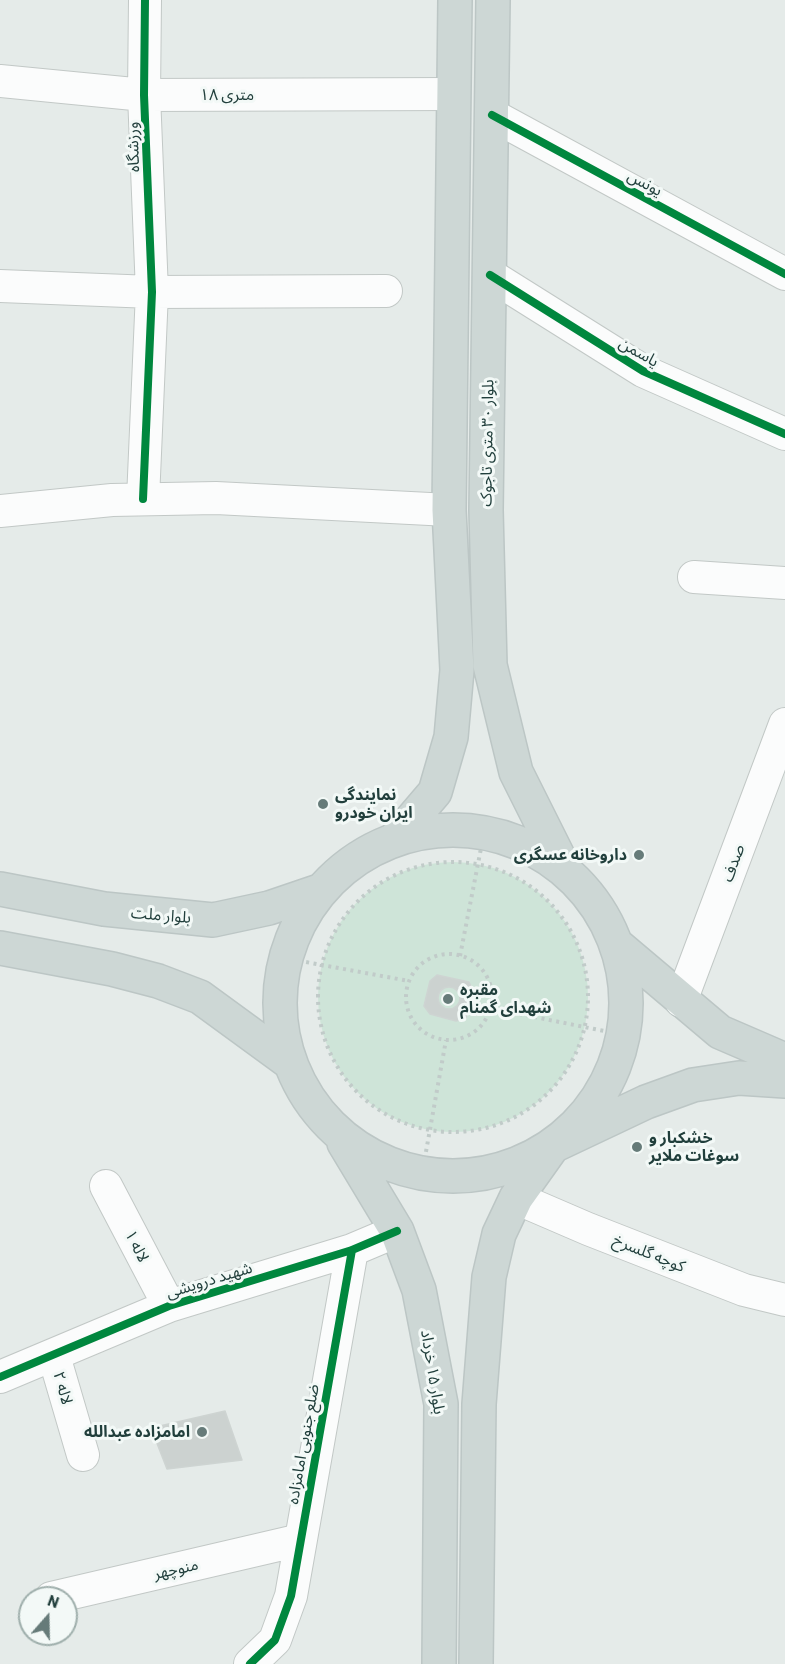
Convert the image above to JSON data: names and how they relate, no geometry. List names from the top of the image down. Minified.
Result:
{"streets":{"main road":["بلوار ۳۰ متری تاجوک","بلوار ملت","بلوار ۱۵ خرداد"],"street":["۱۸ متری","ورزشگاه","یونس","یاسمن","صدف","لاله ۱","کوچه گلسرخ","شهید درویشی","لاله ۲","ضلع جنوبی امامزاده","منوچهر"]},"crossings":[["۱۸ متری","ورزشگاه"],["یونس","بلوار ۳۰ متری تاجوک"],["یاسمن","بلوار ۳۰ متری تاجوک"],["لاله ۱","شهید درویشی"],["شهید درویشی","بلوار ۱۵ خرداد"],["شهید درویشی","لاله ۲"],["شهید درویشی","ضلع جنوبی امامزاده"],["ضلع جنوبی امامزاده","منوچهر"]],"places":["نمایندگی ایران خودرو","داروخانه عسگری","مقبره شهدای گمنام","خشکبار و سوغات ملایر","امامزاده عبدالله"],"north":"top"}
